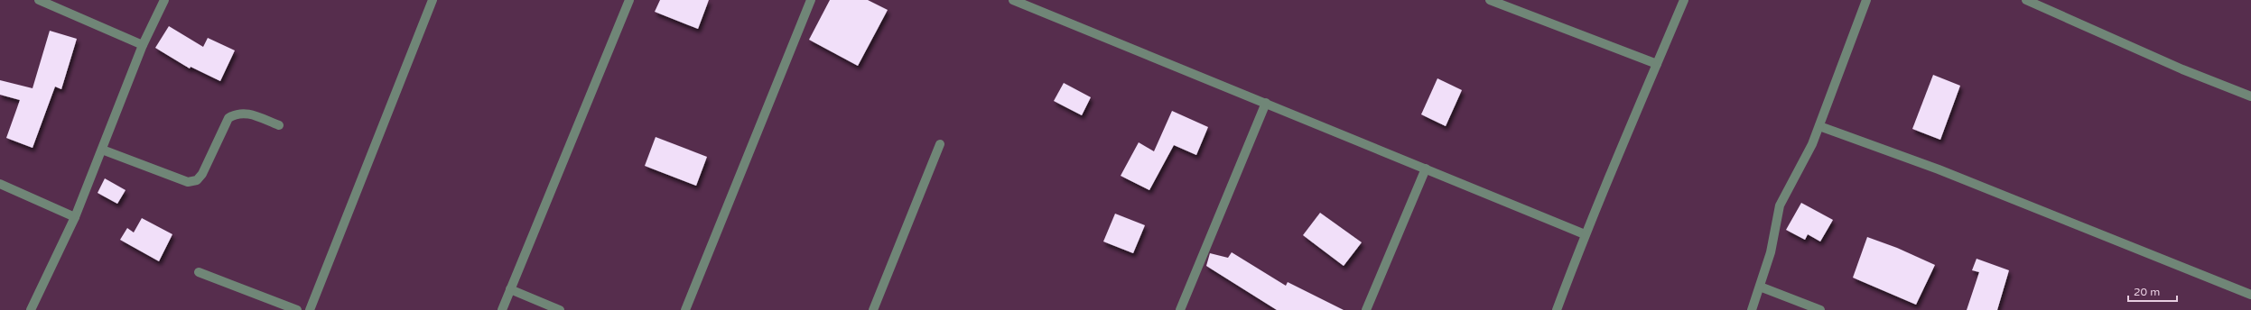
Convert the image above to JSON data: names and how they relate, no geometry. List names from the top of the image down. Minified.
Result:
{"scale_bar":"20 m"}
